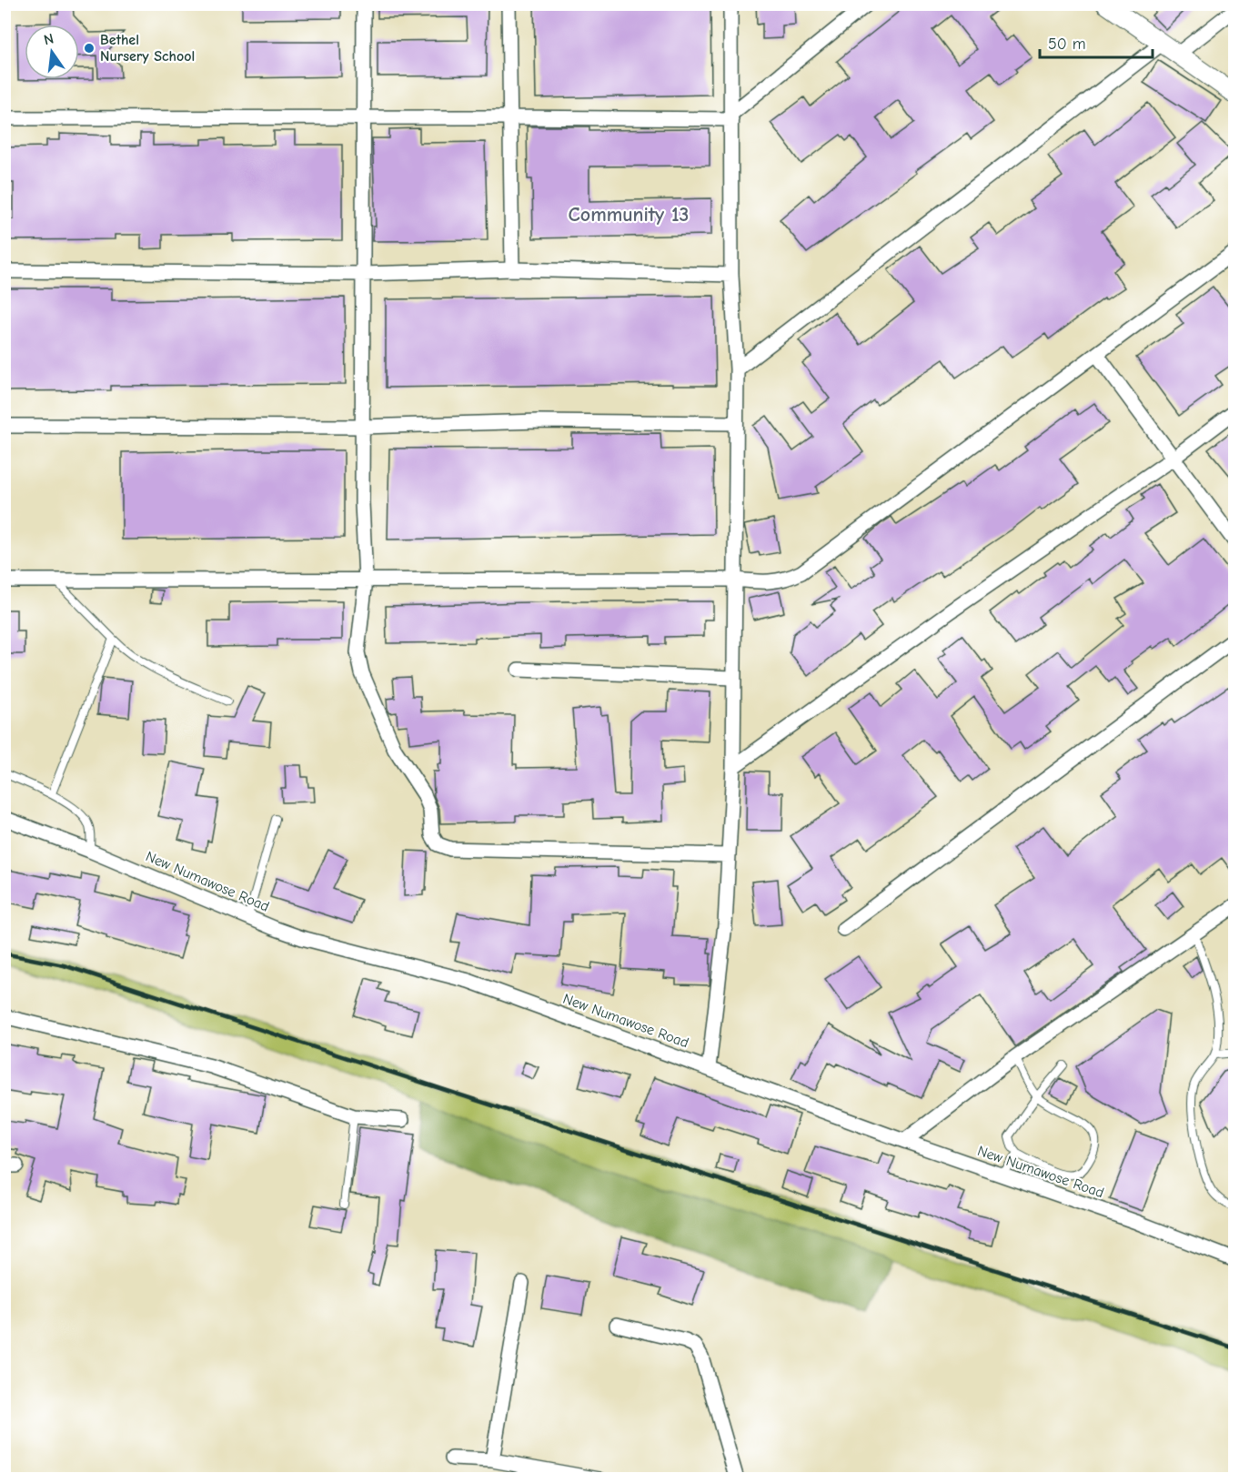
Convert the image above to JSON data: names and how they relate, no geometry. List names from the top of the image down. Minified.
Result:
{"streets":{"street":["New Numawose Road"]},"districts":["Community 13"],"places":["Bethel Nursery School"],"scale_bar":"50 m","north":"top"}
